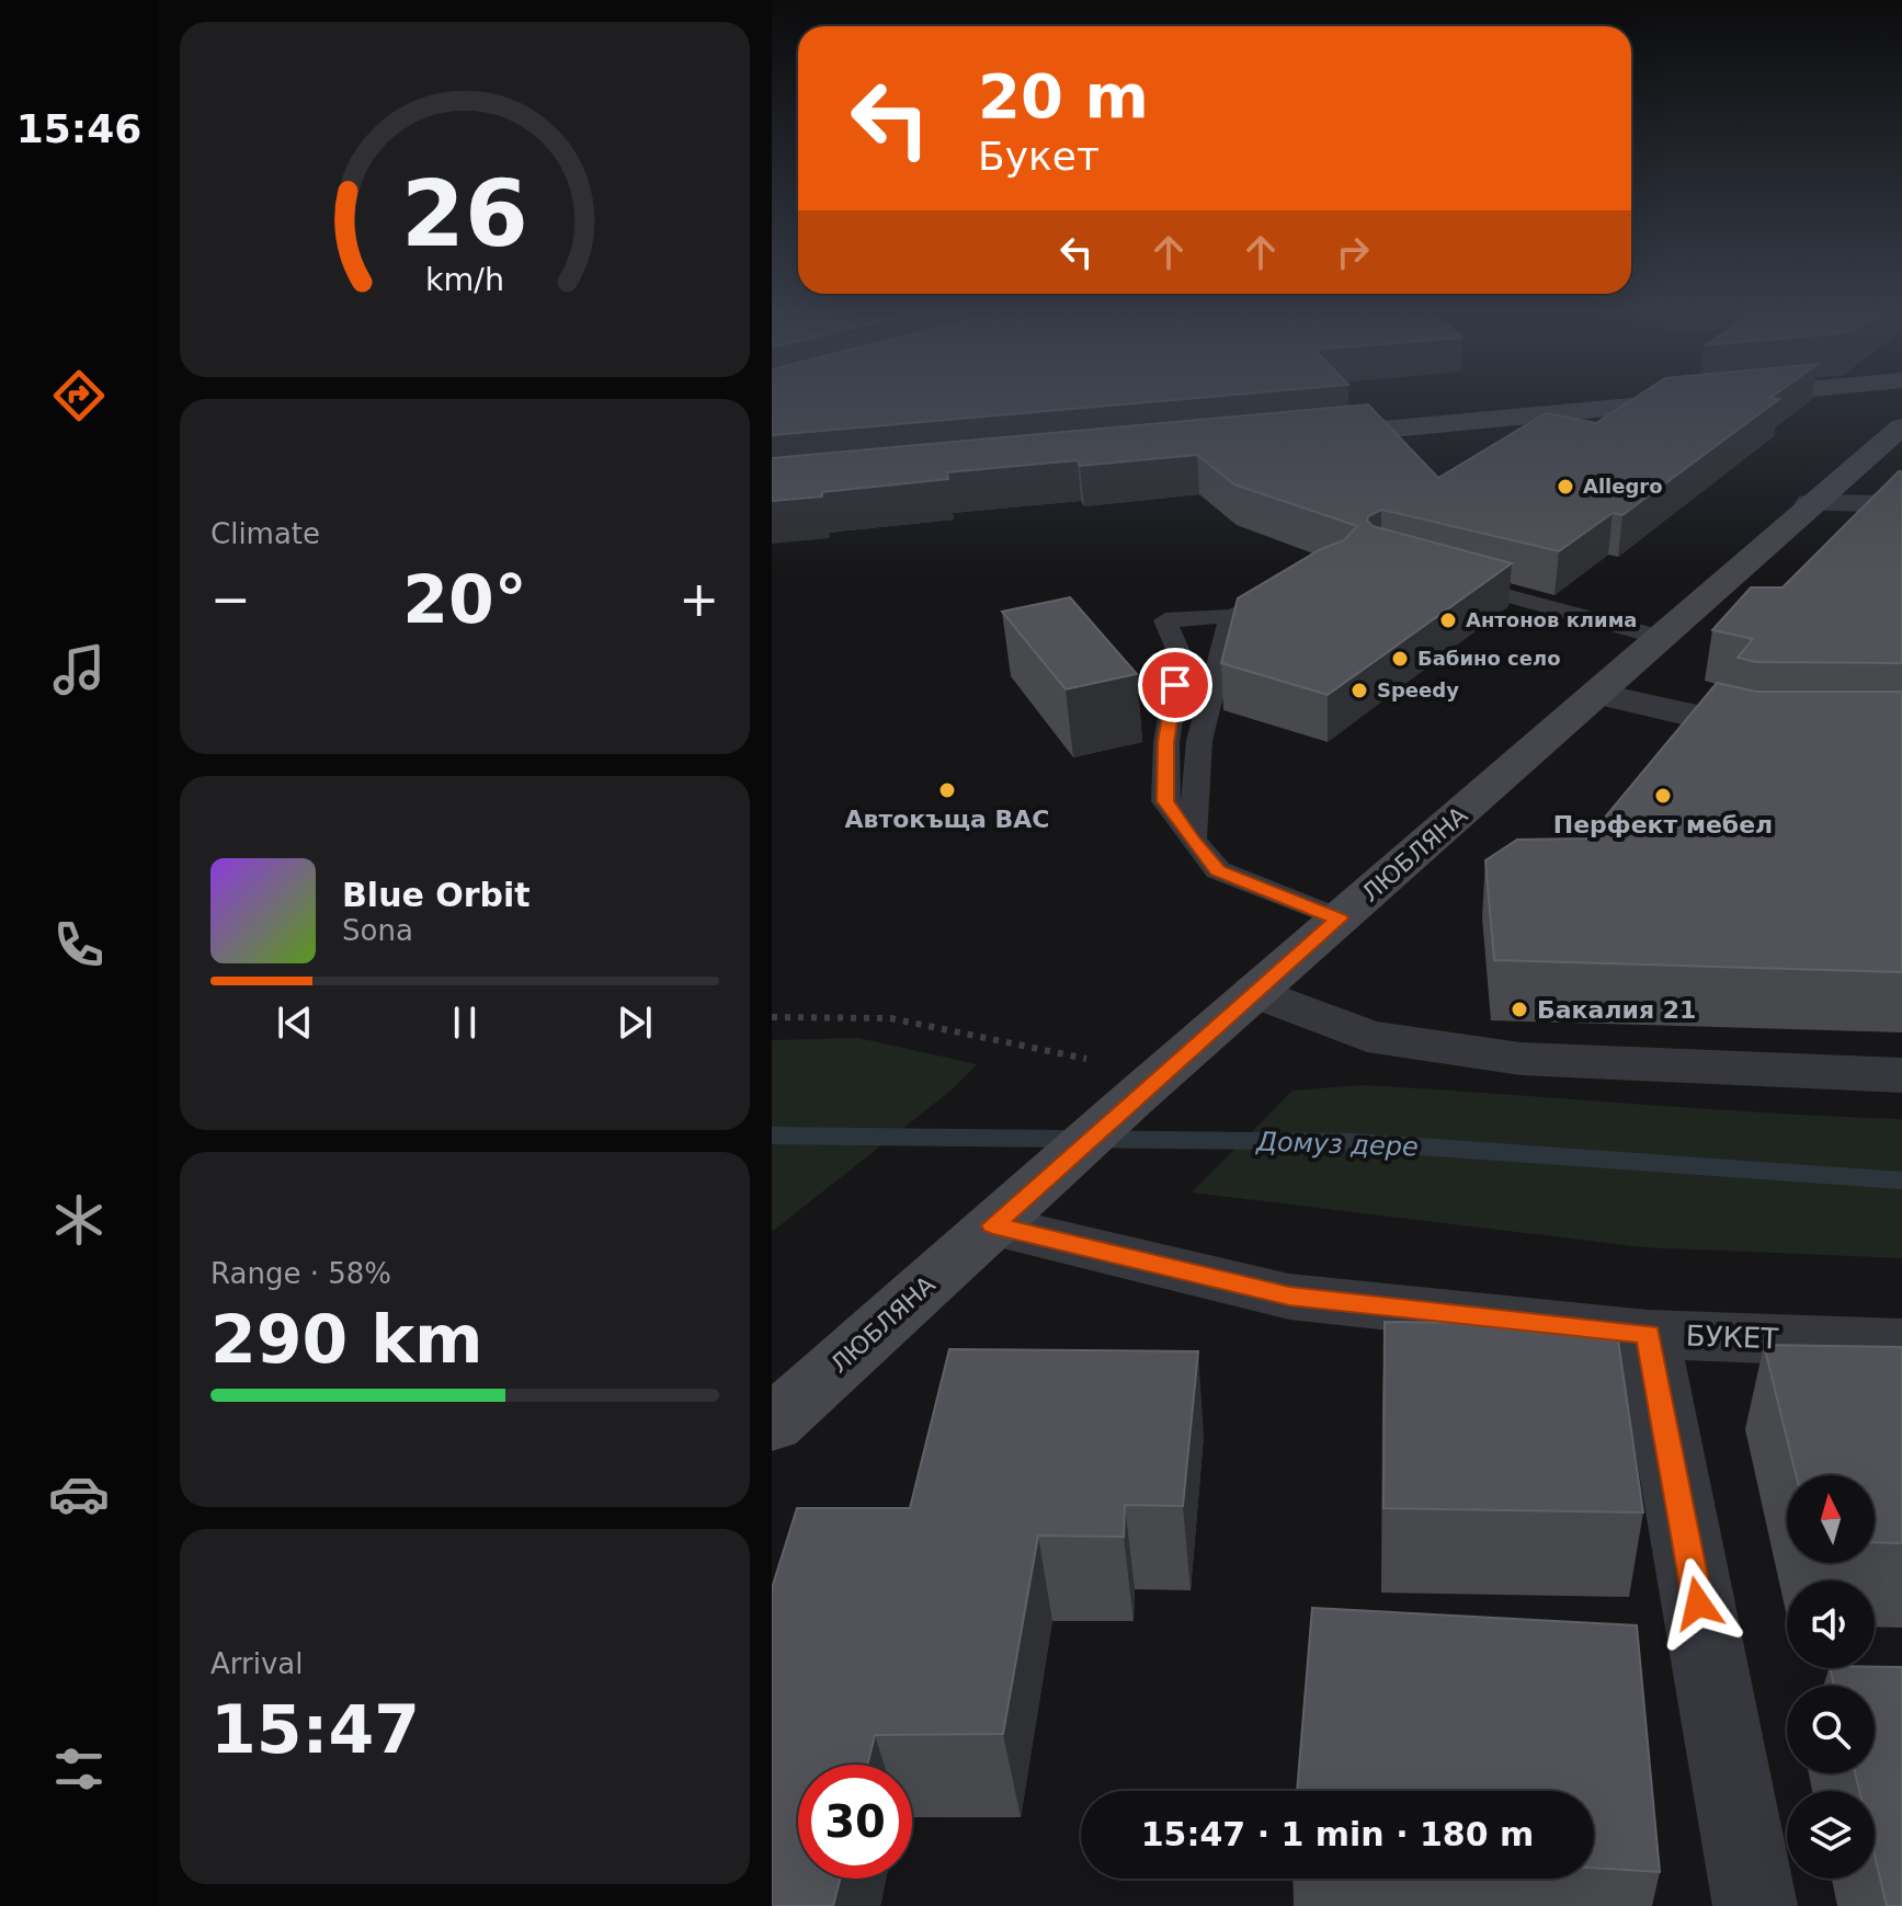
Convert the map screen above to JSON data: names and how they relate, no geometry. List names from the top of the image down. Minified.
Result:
{"streets":{"street":["ЛЮБЛЯНА","БУКЕТ"]},"crossings":[["ЛЮБЛЯНА","БУКЕТ"]],"water":["Домуз дере"],"places":["Allegro","Антонов клима","Бабино село","Speedy","Автокъща ВАС","Перфект мебел","Бакалия 21"],"north":"top","page":{"tabs":"15:46","turn":["20 m","Букет"],"tile":["Climate",["Range · 58%","290 km"],["Arrival","15:47"]],"heat":["−","20°","+"],"song":["Blue Orbit","Sona"],"limit":"30","trip":"15:47 · 1 min · 180 m","gauge":["26","km/h"]}}
